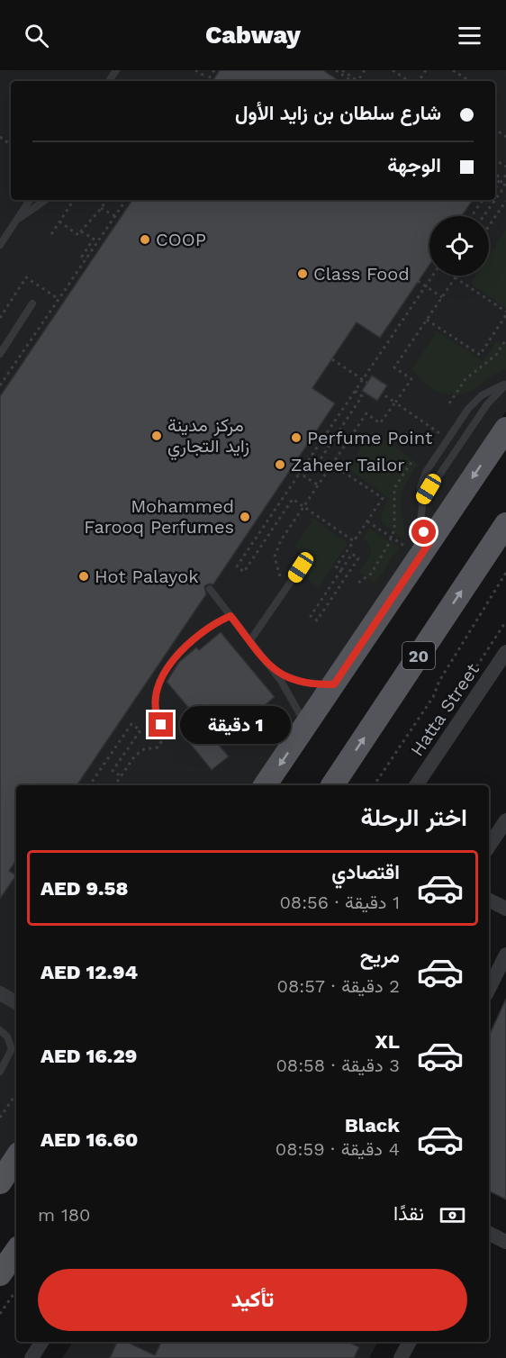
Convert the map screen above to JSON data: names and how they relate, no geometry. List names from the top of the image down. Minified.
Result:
{"streets":{"main road":["20"],"street":["Hatta Street"]},"places":["COOP","Class Food","مركز مدينة زايد التجاري","Perfume Point","Zaheer Tailor","Mohammed Farooq Perfumes","Hot Palayok"],"page":{"header":"Cabway","banner":["شارع سلطان بن زايد الأول","الوجهة"],"bubble":"1 دقيقة","heading":"اختر الرحلة","list":[{"name":"اقتصادي","note":"1 دقيقة · 08:56","value":"AED 9.58"},{"name":"مريح","note":"2 دقيقة · 08:57","value":"AED 12.94"},{"name":"XL","note":"3 دقيقة · 08:58","value":"AED 16.29"},{"name":"Black","note":"4 دقيقة · 08:59","value":"AED 16.60"}],"pay":["نقدًا","180 m"],"buttons":"تأكيد"}}
